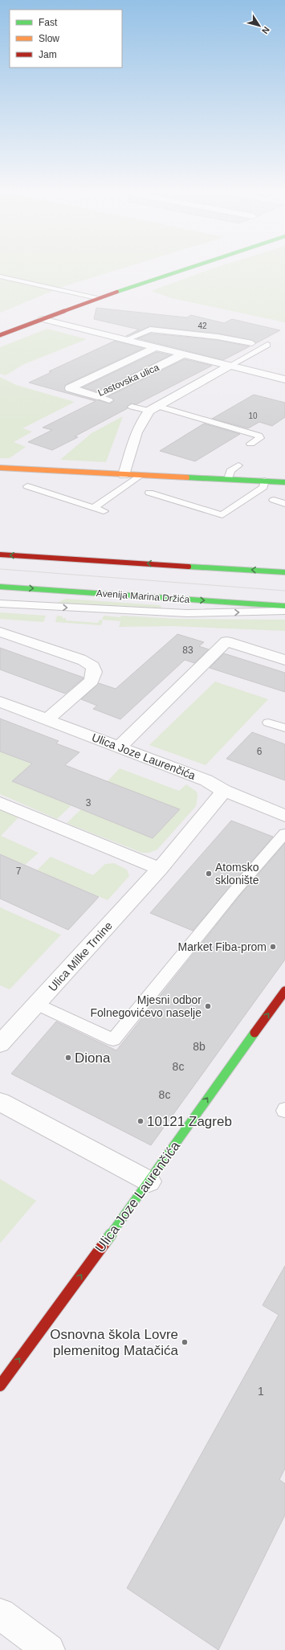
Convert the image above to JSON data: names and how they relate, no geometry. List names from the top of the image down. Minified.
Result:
{"streets":{"street":["Lastovska ulica","Avenija Marina Držića","Ulica Joze Laurenčića","Ulica Milke Trnine"]},"crossings":[["Ulica Joze Laurenčića","Ulica Milke Trnine"]],"one_way":["Ulica Joze Laurenčića"],"places":["Atomsko sklonište","Market Fiba-prom","Mjesni odbor Folnegovićevo naselje","Diona","10121 Zagreb","Osnovna škola Lovre plemenitog Matačića"],"house_numbers":["42","10","83","6","3","7","8b","8c","8c","1"],"legend":["Fast","Slow","Jam"],"north":"bottom right"}
